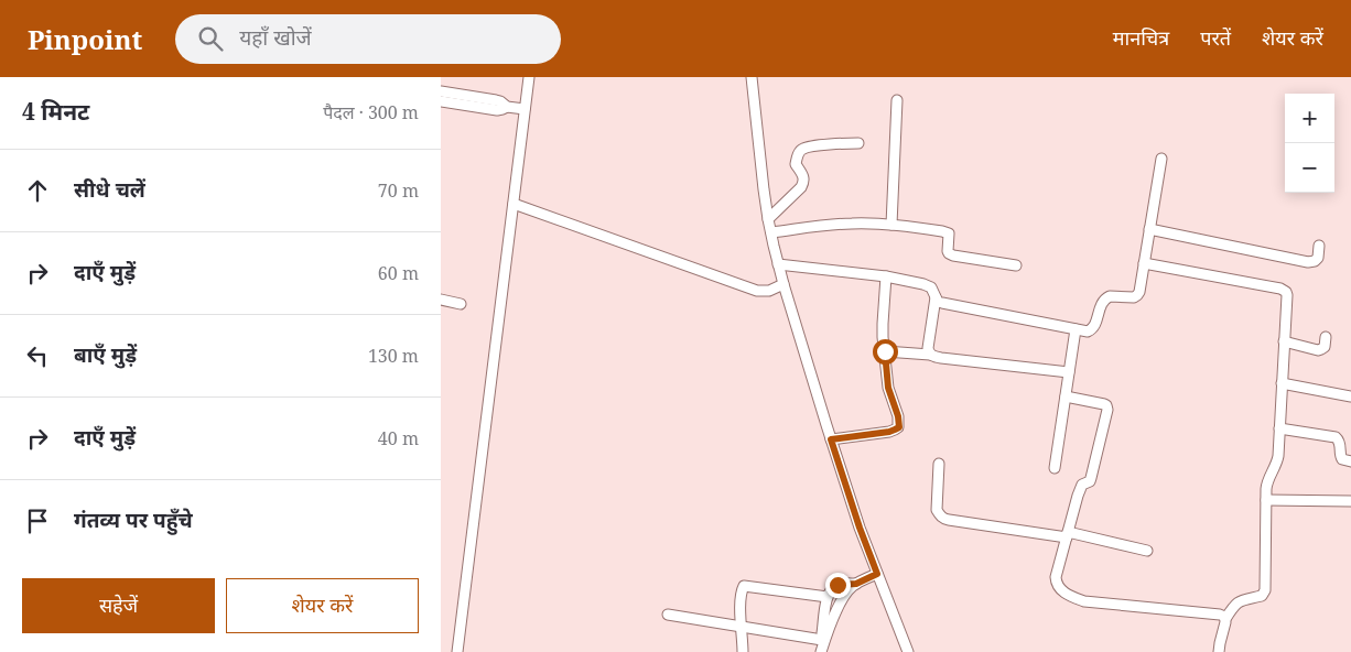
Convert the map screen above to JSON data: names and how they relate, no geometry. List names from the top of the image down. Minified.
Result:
{"page":{"header":"Pinpoint","search":"यहाँ खोजें","nav":["मानचित्र","परतें","शेयर करें"],"heading":["4 मिनट","पैदल · 300 m"],"map_buttons":["+","−"],"list":[["सीधे चलें","70 m"],["दाएँ मुड़ें","60 m"],["बाएँ मुड़ें","130 m"],["दाएँ मुड़ें","40 m"],"गंतव्य पर पहुँचे"],"buttons":["सहेजें","शेयर करें"]}}
